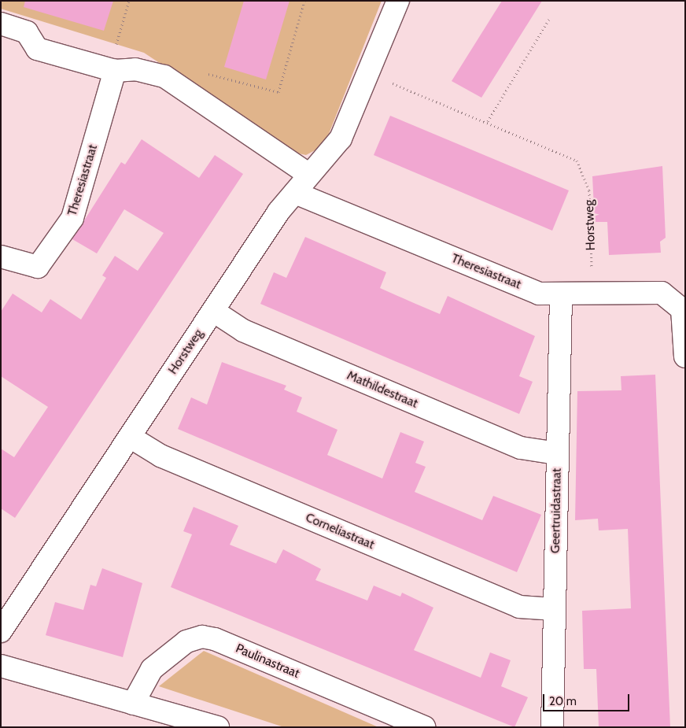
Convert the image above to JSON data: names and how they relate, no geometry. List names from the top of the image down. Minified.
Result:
{"streets":{"street":["Theresiastraat","Horstweg","Mathildestraat","Geertruidastraat","Corneliastraat","Paulinastraat"]},"crossings":[["Theresiastraat","Horstweg"],["Theresiastraat","Geertruidastraat"],["Horstweg","Mathildestraat"],["Horstweg","Corneliastraat"],["Mathildestraat","Geertruidastraat"],["Geertruidastraat","Corneliastraat"]],"scale_bar":"20 m"}
